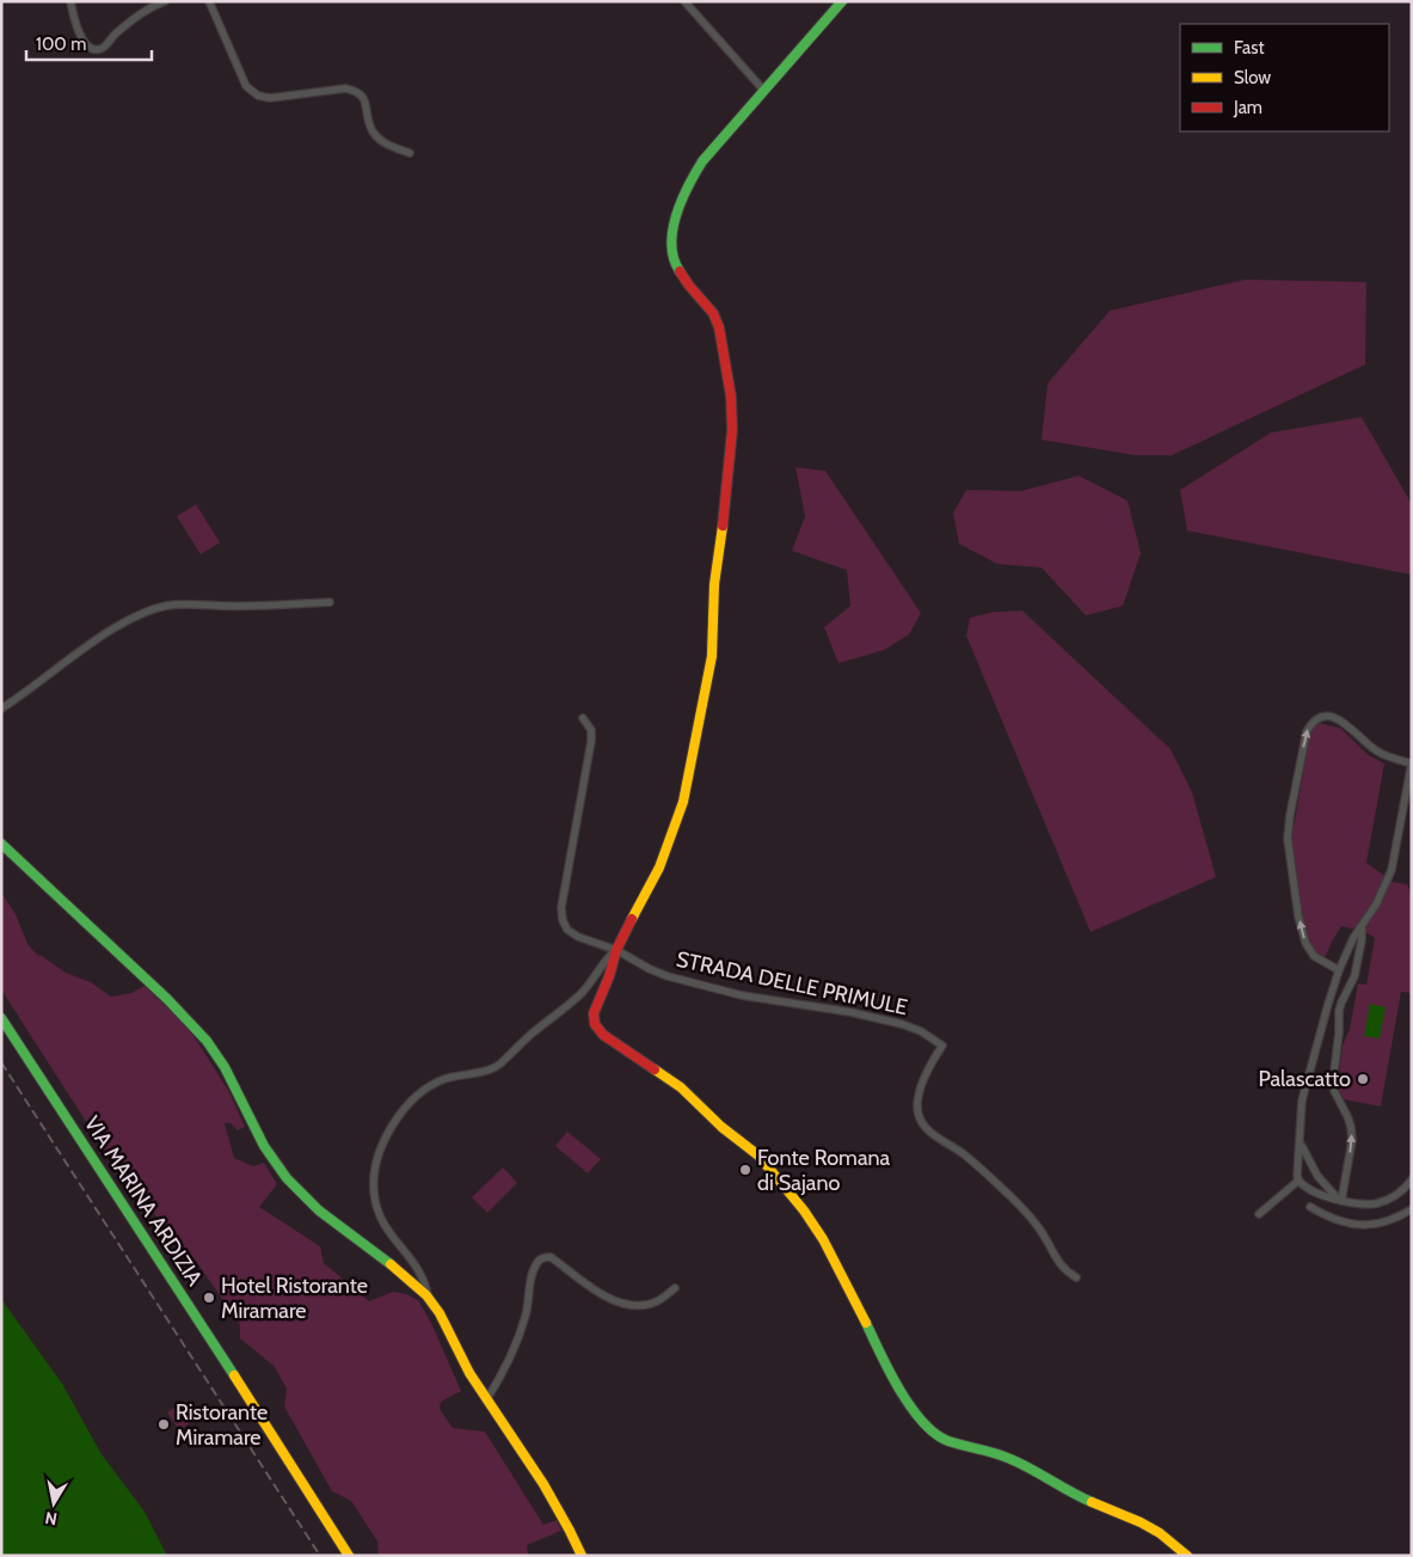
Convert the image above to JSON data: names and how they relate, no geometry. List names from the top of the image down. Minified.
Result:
{"streets":{"street":["STRADA DELLE PRIMULE","VIA MARINA ARDIZIA"]},"places":["Palascatto","Fonte Romana di Sajano","Hotel Ristorante Miramare","Ristorante Miramare"],"legend":["Fast","Slow","Jam"],"scale_bar":"100 m","north":"bottom"}
